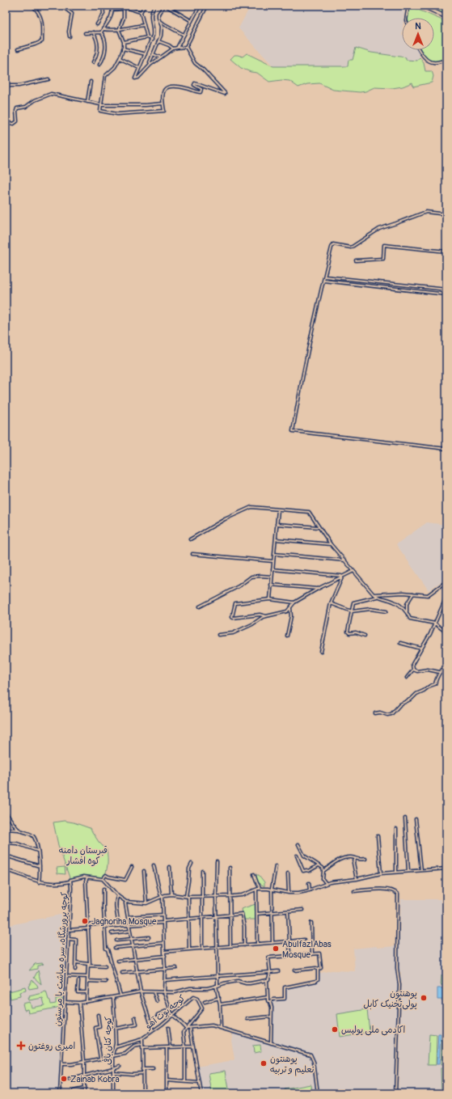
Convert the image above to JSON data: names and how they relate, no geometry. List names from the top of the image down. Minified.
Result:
{"streets":{"street":["کوچه پرورشگاه، سره میاشت یا مرستون","کوچه بوت آهو","کوچه کتان بافی"]},"parks":["قبرستان دامنه کوه افشار"],"places":{"other":["Jaghoriha Mosque","AbulfazlAbas Mosque","پوهنتون پولی‌تخنیک کابل","اکادمی ملی پولیس","پوهنتون تعلیم و تربیه","Zainab Kobra"],"health":["امیری روغتون"]},"north":"top"}
